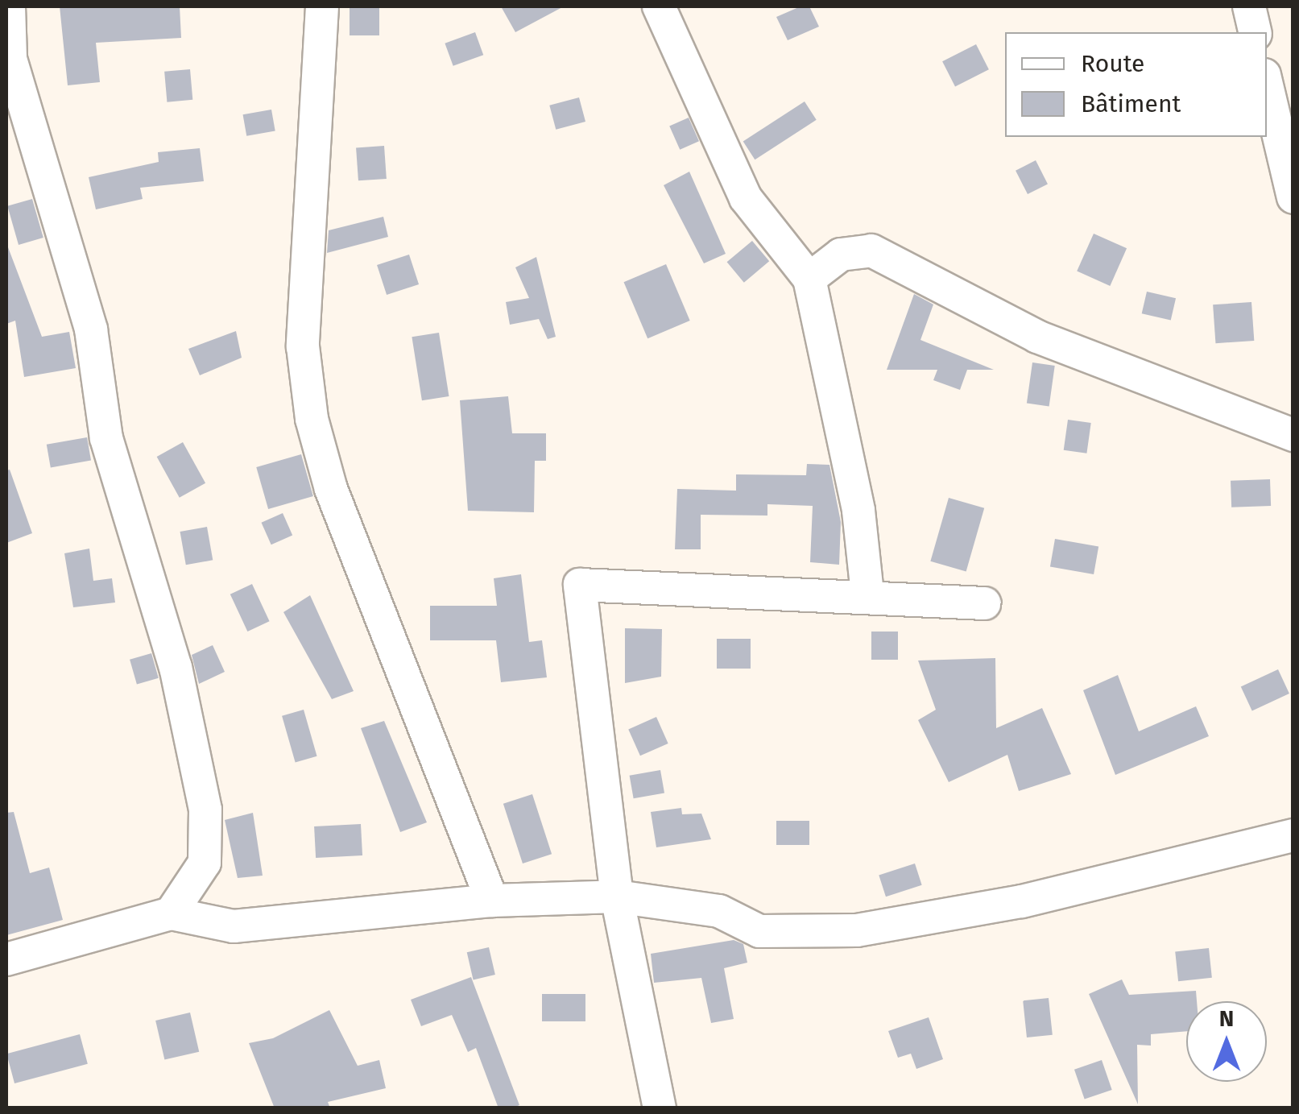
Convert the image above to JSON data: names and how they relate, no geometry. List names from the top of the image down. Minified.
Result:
{"legend":["Route","Bâtiment"],"north":"top"}
